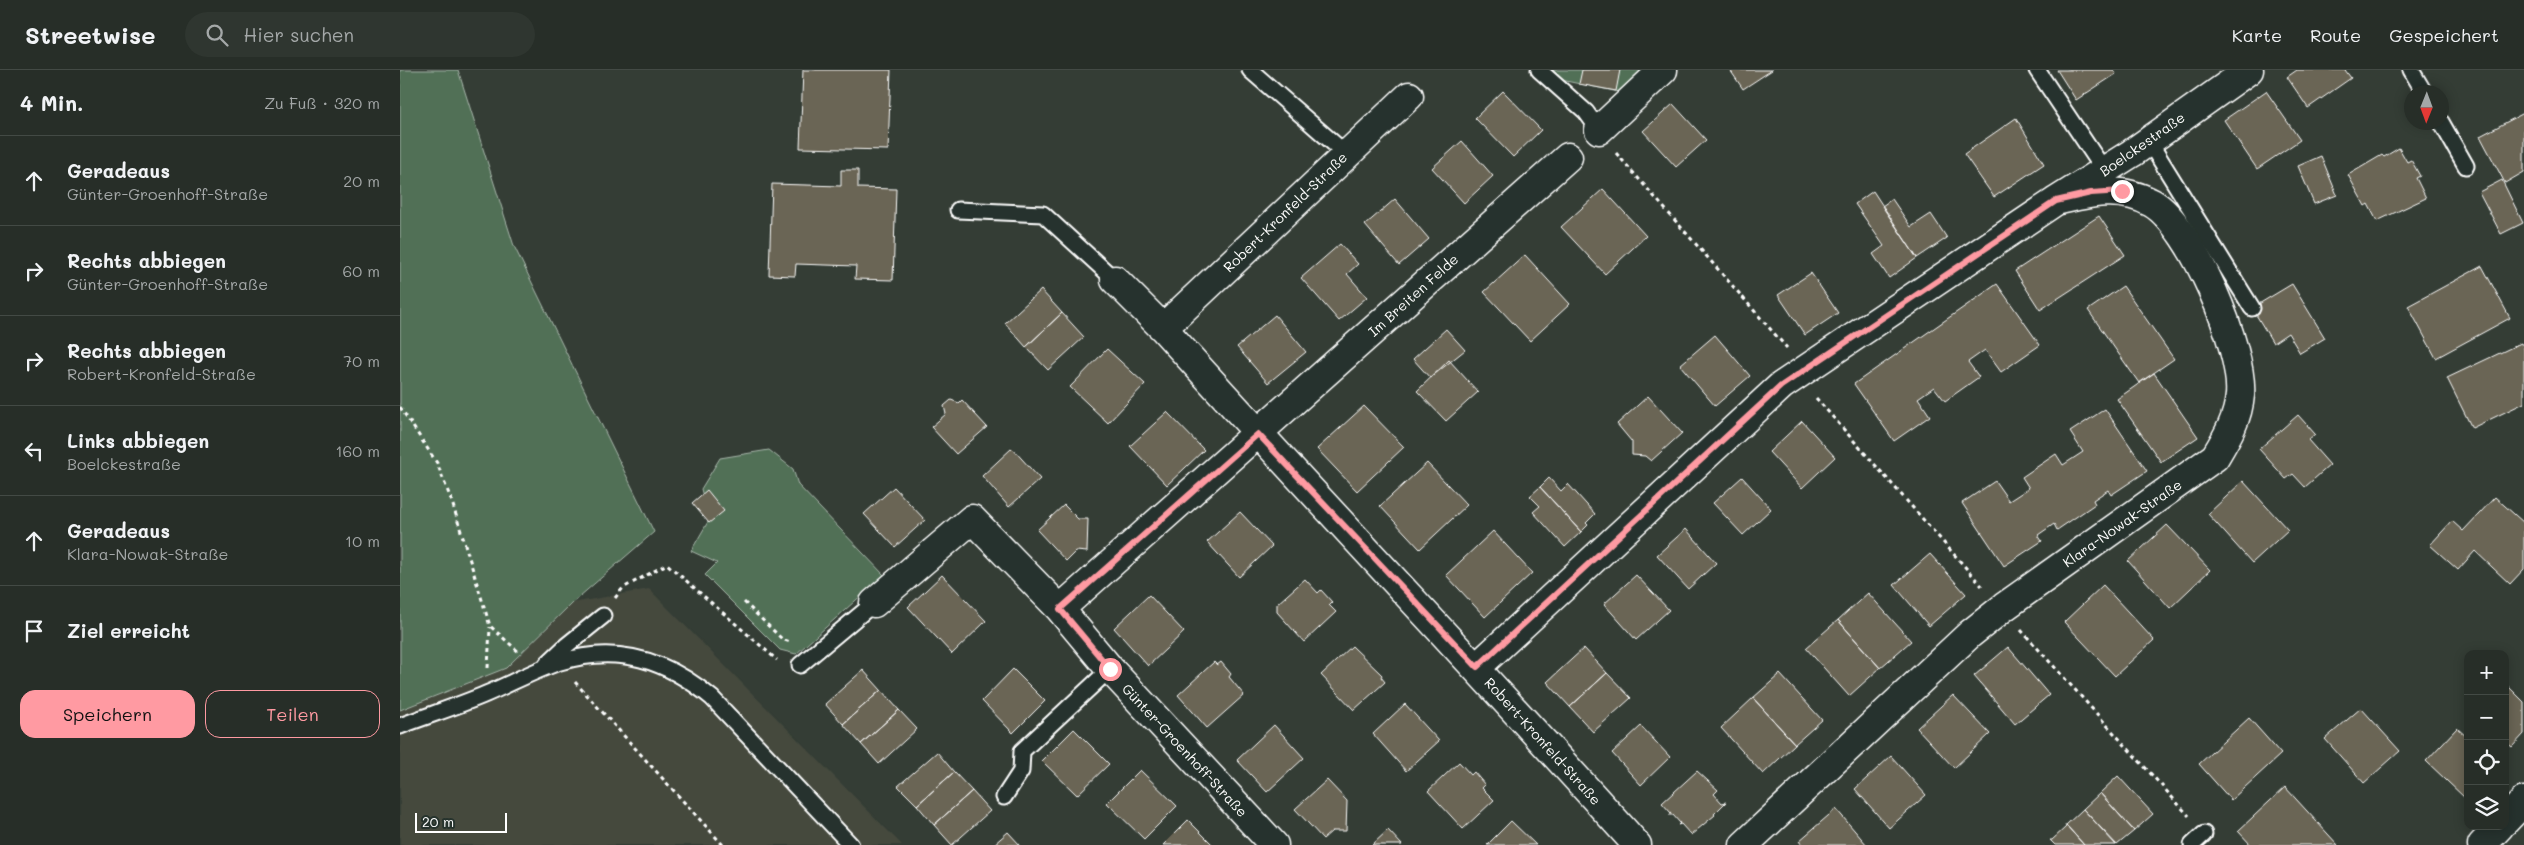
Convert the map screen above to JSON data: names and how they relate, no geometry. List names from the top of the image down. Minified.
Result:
{"streets":{"street":["Boelckestraße","Robert-Kronfeld-Straße","Im Breiten Felde","Klara-Nowak-Straße","Günter-Groenhoff-Straße"]},"crossings":[["Boelckestraße","Robert-Kronfeld-Straße"],["Boelckestraße","Klara-Nowak-Straße"],["Robert-Kronfeld-Straße","Im Breiten Felde"]],"scale_bar":"20 m","north":"bottom","page":{"header":"Streetwise","search":"Hier suchen","nav":["Karte","Route","Gespeichert"],"heading":["4 Min.","Zu Fuß · 320 m"],"list":[["Geradeaus","Günter-Groenhoff-Straße","20 m"],["Rechts abbiegen","Günter-Groenhoff-Straße","60 m"],["Rechts abbiegen","Robert-Kronfeld-Straße","70 m"],["Links abbiegen","Boelckestraße","160 m"],["Geradeaus","Klara-Nowak-Straße","10 m"],"Ziel erreicht"],"map_buttons":["+","−"],"buttons":["Speichern","Teilen"],"scale":"20 m"}}
